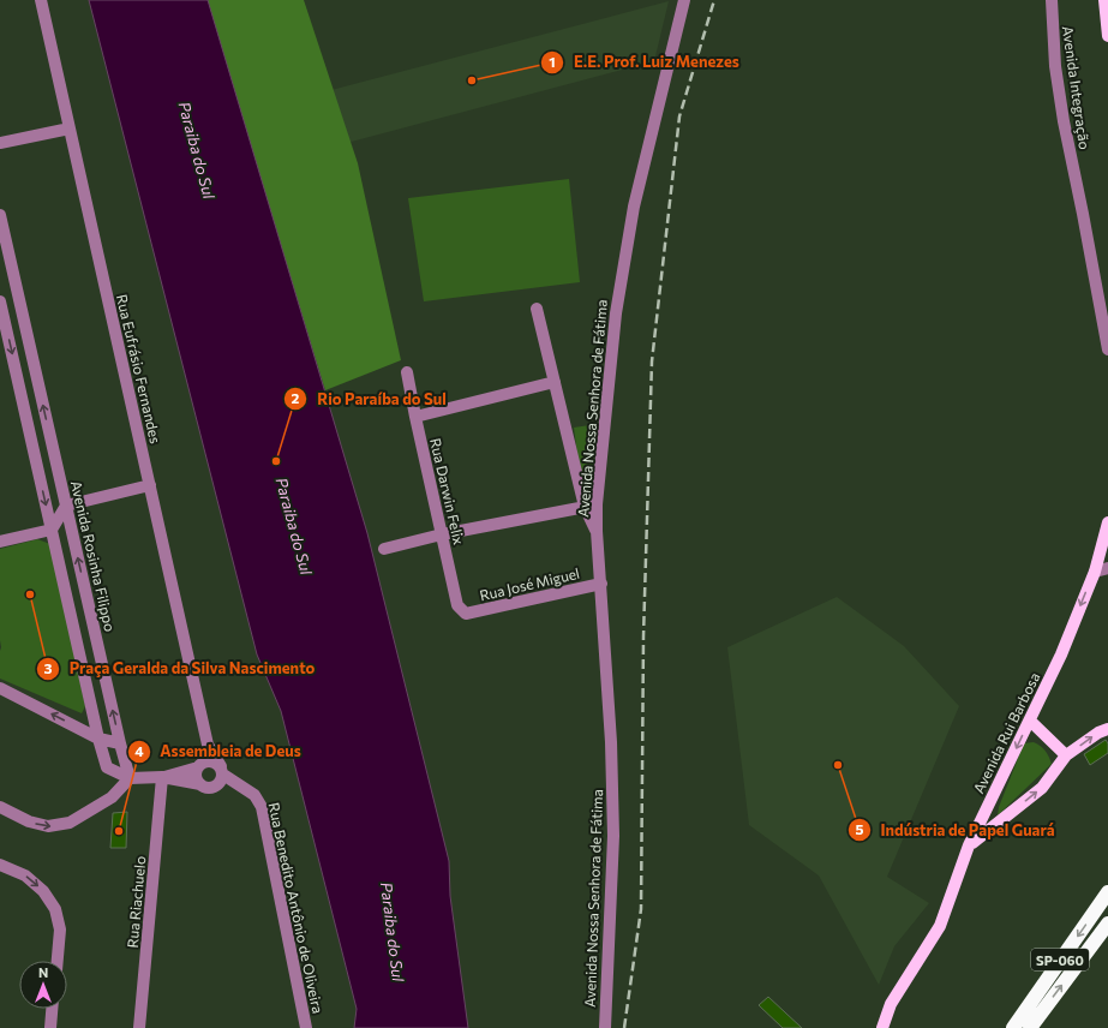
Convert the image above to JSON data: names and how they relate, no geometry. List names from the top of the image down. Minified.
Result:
{"streets":{"highway":["SP-060"],"main road":["Avenida Rui Barbosa"],"street":["Avenida Integração","Rua Eufrásio Fernandes","Avenida Nossa Senhora de Fátima","Rua Darwin Felix","Avenida Rosinha Filippo","Rua José Miguel","Rua Riachuelo","Rua Benedito Antônio de Oliveira"]},"crossings":[["Avenida Nossa Senhora de Fátima","Rua José Miguel"],["Rua Darwin Felix","Rua José Miguel"]],"water":["Paraiba do Sul"],"places":["E.E. Prof. Luiz Menezes","Rio Paraíba do Sul","Praça Geralda da Silva Nascimento","Indústria de Papel Guará","Assembleia de Deus"],"north":"top"}
